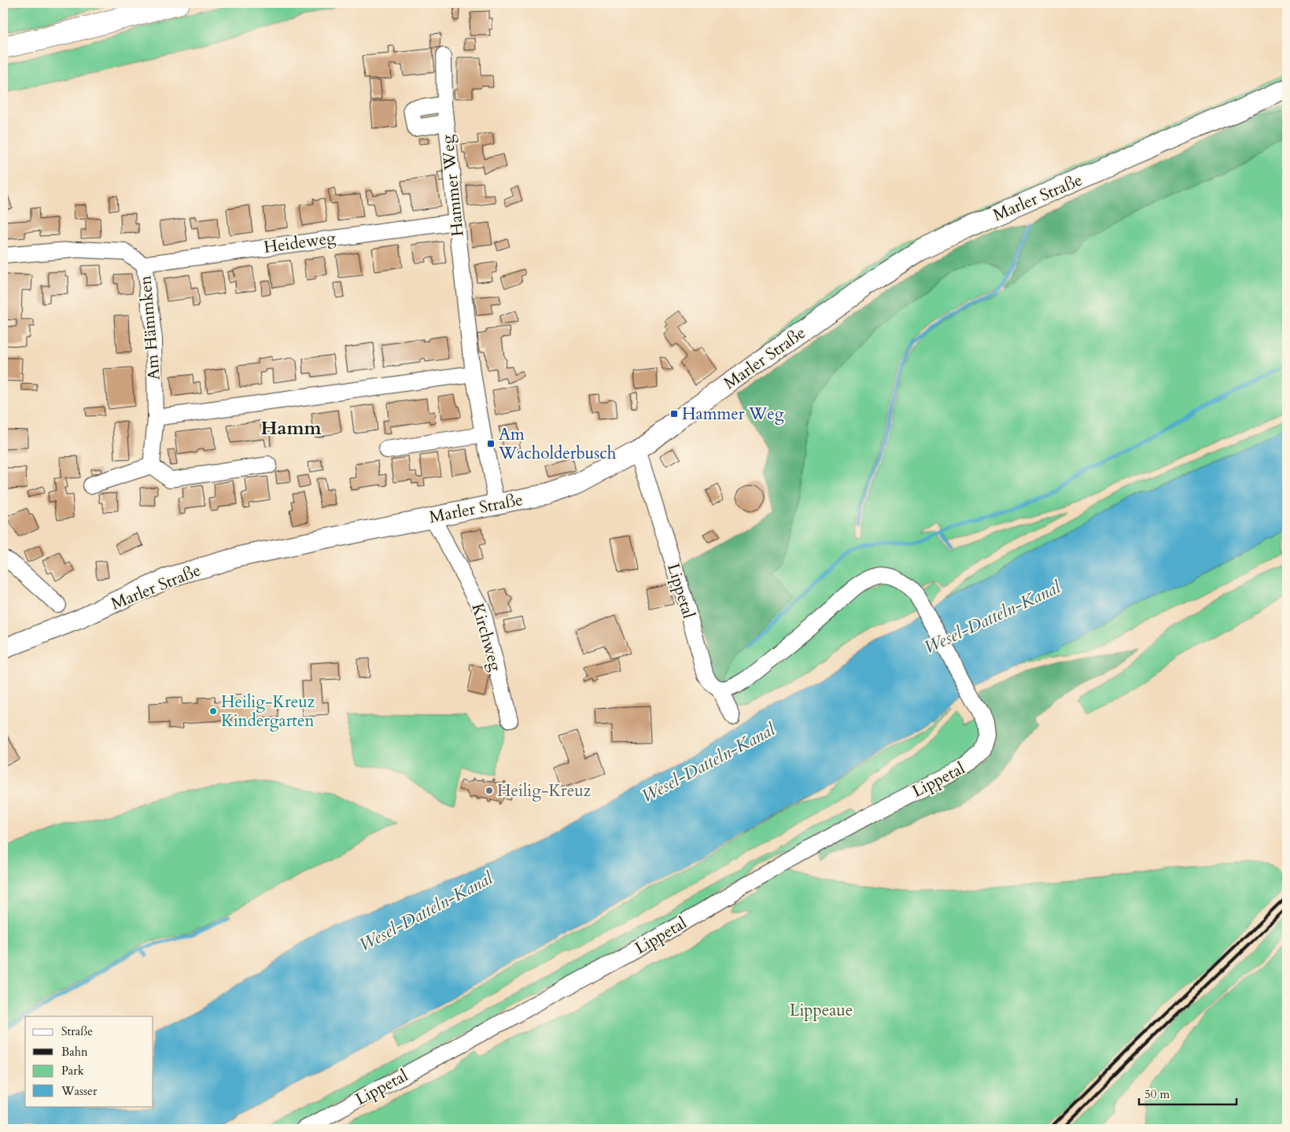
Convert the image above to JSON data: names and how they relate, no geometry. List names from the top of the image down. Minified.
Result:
{"streets":{"main road":["Marler Straße"],"street":["Hammer Weg","Heideweg","Am Hämmken","Lippetal","Kirchweg"]},"crossings":[["Hammer Weg","Marler Straße"],["Hammer Weg","Heideweg"],["Marler Straße","Lippetal"],["Marler Straße","Kirchweg"],["Heideweg","Am Hämmken"]],"districts":["Hamm"],"water":["Wesel-Datteln-Kanal"],"parks":["Lippeaue"],"places":{"transit":["Hammer Weg","Am Wacholderbusch"],"other":["Heilig-Kreuz Kindergarten","Heilig-Kreuz"]},"legend":["Straße","Bahn","Park","Wasser"],"scale_bar":"50 m"}
